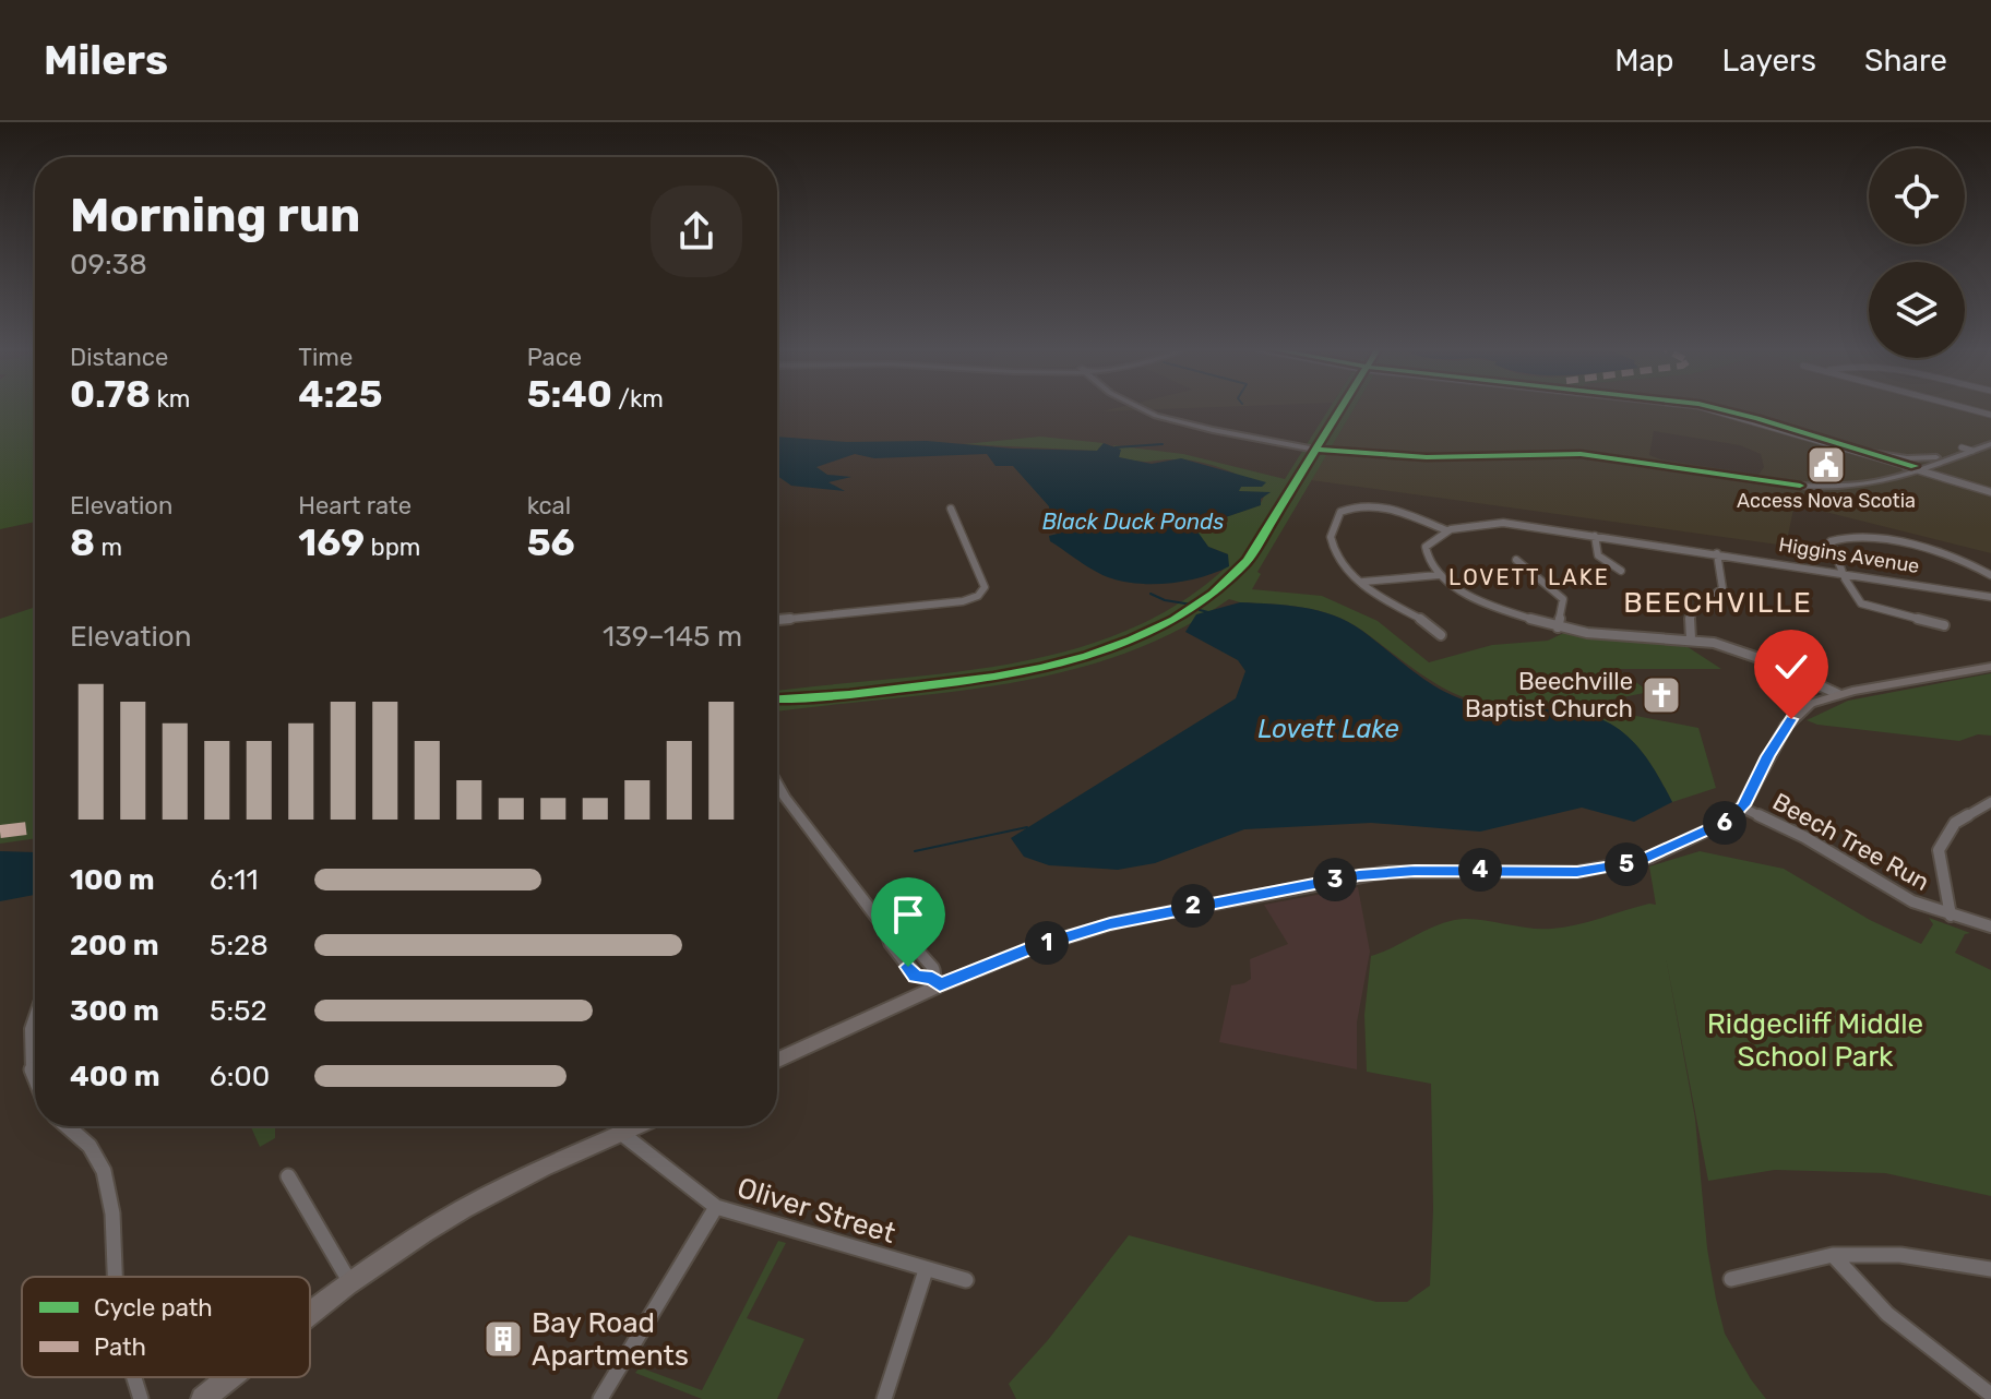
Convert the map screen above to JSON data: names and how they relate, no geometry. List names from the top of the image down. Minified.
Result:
{"streets":{"street":["Higgins Avenue","Beech Tree Run","Oliver Street"]},"districts":["LOVETT LAKE","BEECHVILLE"],"water":["Black Duck Ponds","Lovett Lake"],"parks":["Ridgecliff Middle School Park"],"places":{"public building":["Access Nova Scotia"],"church":["Beechville Baptist Church"],"building":["Bay Road Apartments"]},"legend":["Cycle path","Path"],"page":{"header":"Milers","nav":["Map","Layers","Share"],"heading":["Morning run","09:38"],"stats":[["Distance","0.78 km"],["Time","4:25"],["Pace","5:40 /km"],["Elevation","8 m"],["Heart rate","169 bpm"],["kcal","56"]],"chart":["Elevation","139–145 m"],"pins":["6","5","4","3","2","1"],"list":[{"name":"100 m","note":"6:11"},{"name":"200 m","note":"5:28"},{"name":"300 m","note":"5:52"},{"name":"400 m","note":"6:00"}]}}
